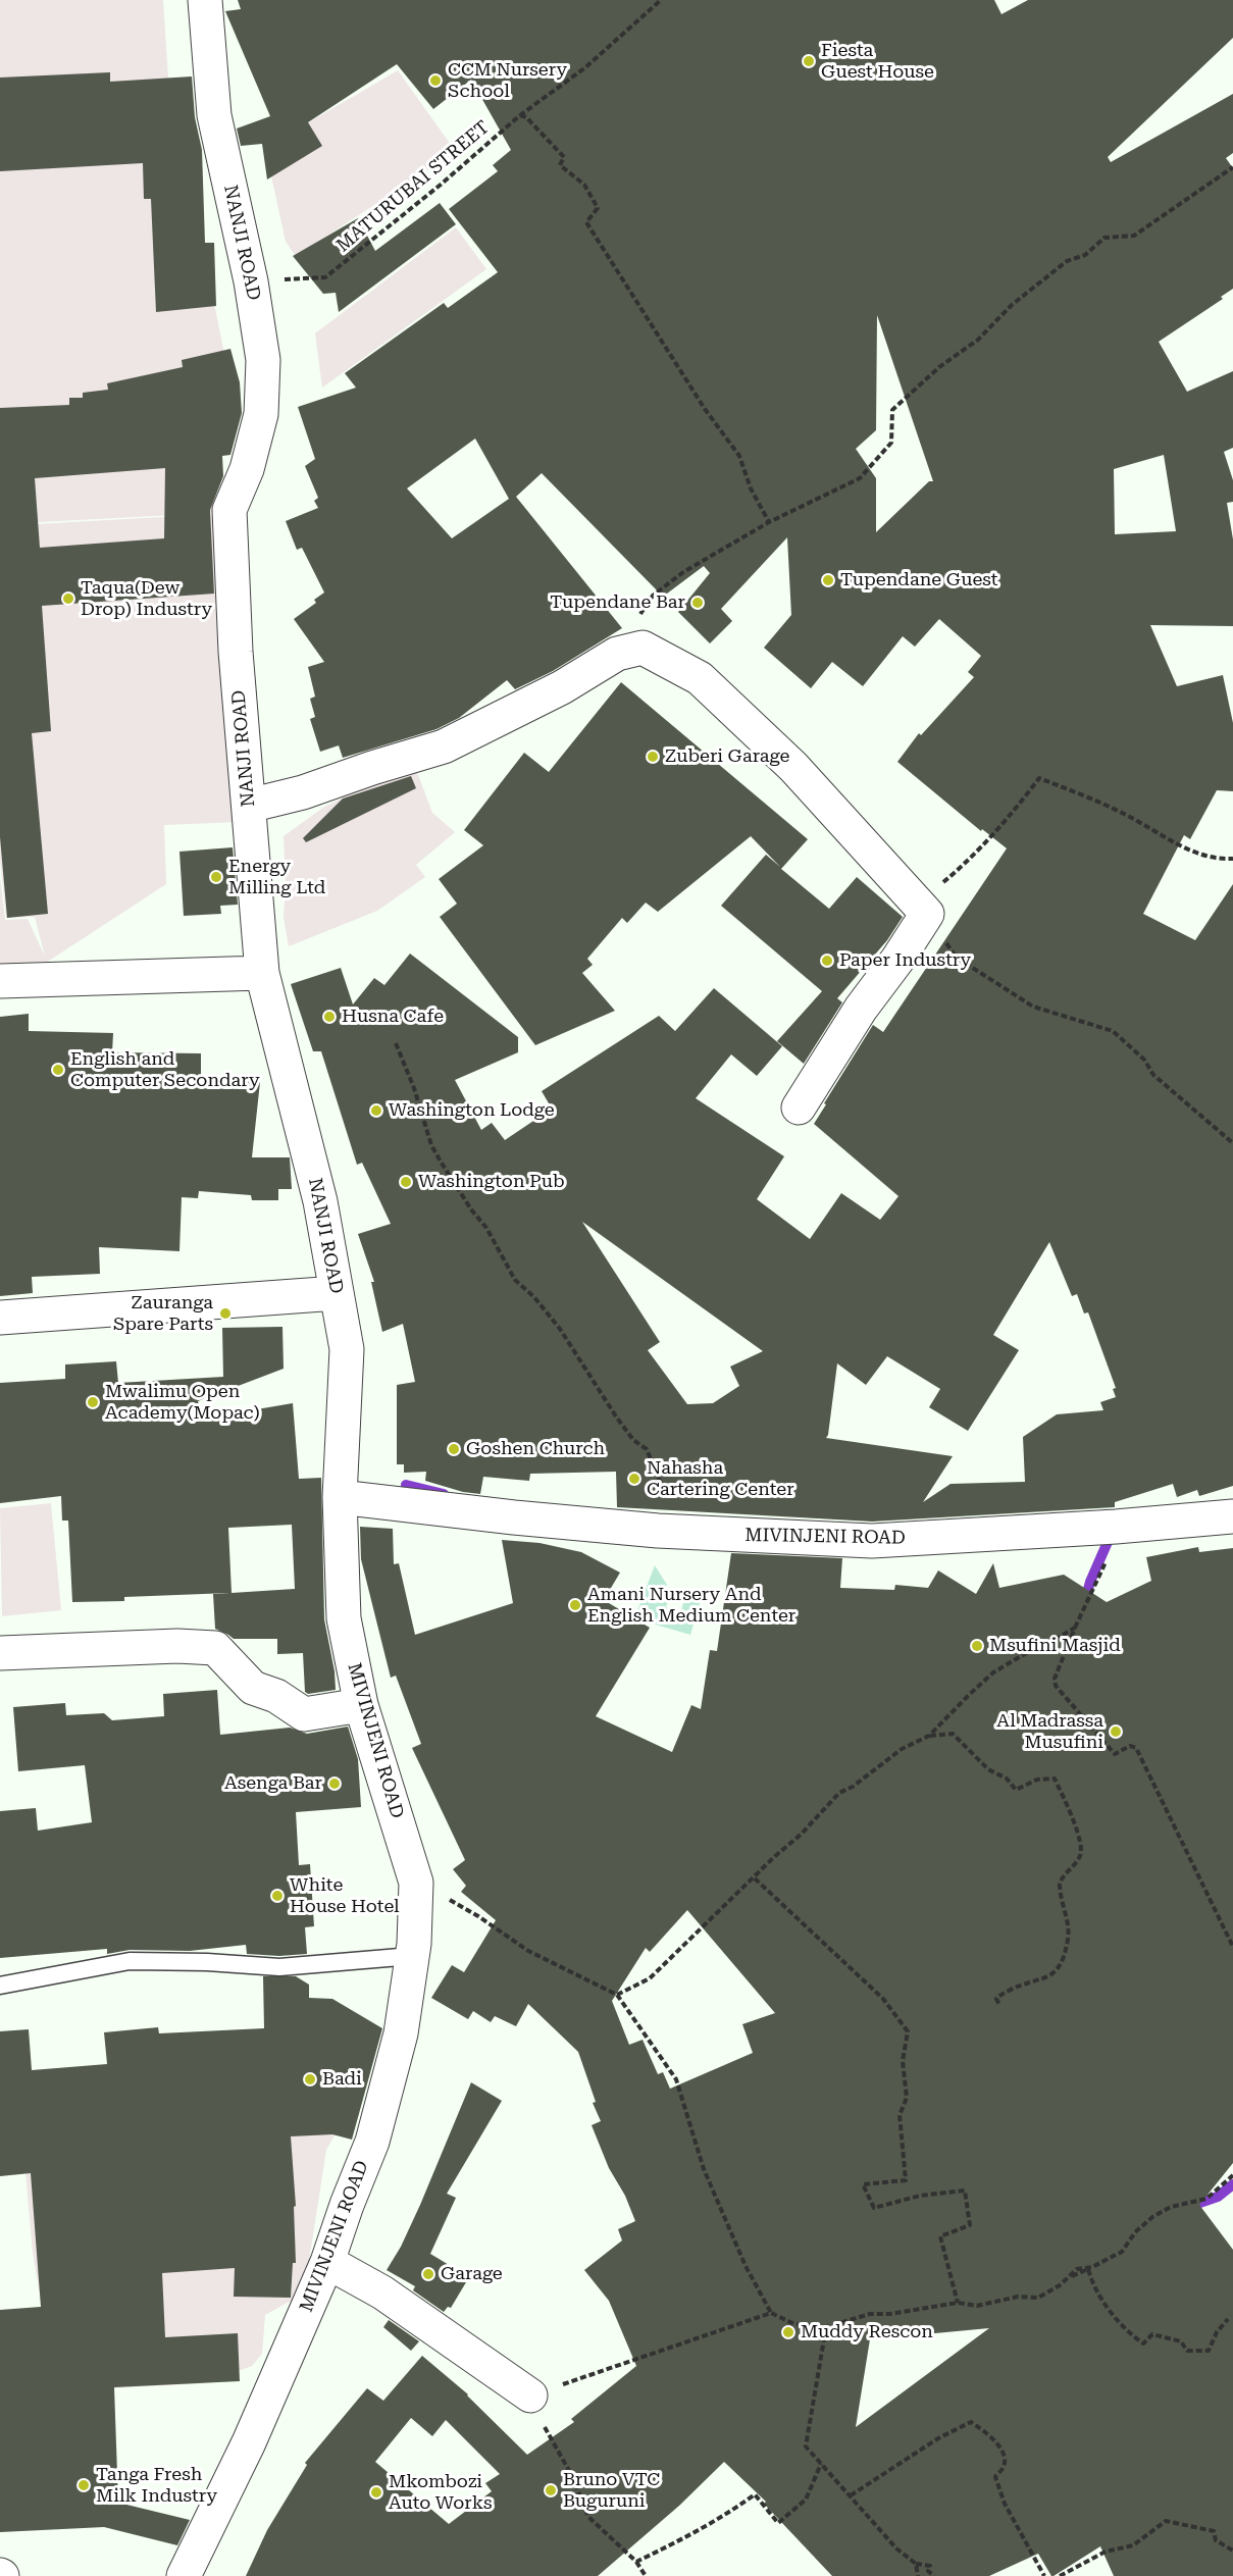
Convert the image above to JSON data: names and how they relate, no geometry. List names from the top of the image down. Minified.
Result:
{"streets":{"street":["NANJI ROAD","MIVINJENI ROAD"],"path":["MATURUBAI STREET"]},"crossings":[["MATURUBAI STREET","NANJI ROAD"],["NANJI ROAD","MIVINJENI ROAD"]],"places":["Fiesta Guest House","CCM Nursery School","Tupendane Guest","Taqua(Dew Drop) Industry","Tupendane Bar","Zuberi Garage","Energy Milling Ltd","Paper Industry","Husna Cafe","English and Computer Secondary","Washington Lodge","Washington Pub","Zauranga Spare Parts","Mwalimu Open Academy(Mopac)","Goshen Church","Nahasha Cartering Center","Amani Nursery And English Medium Center","Msufini Masjid","Al Madrassa Musufini","Asenga Bar","White House Hotel","Badi","Garage","Muddy Rescon","Tanga Fresh Milk Industry","Bruno VTC Buguruni","Mkombozi Auto Works"]}
